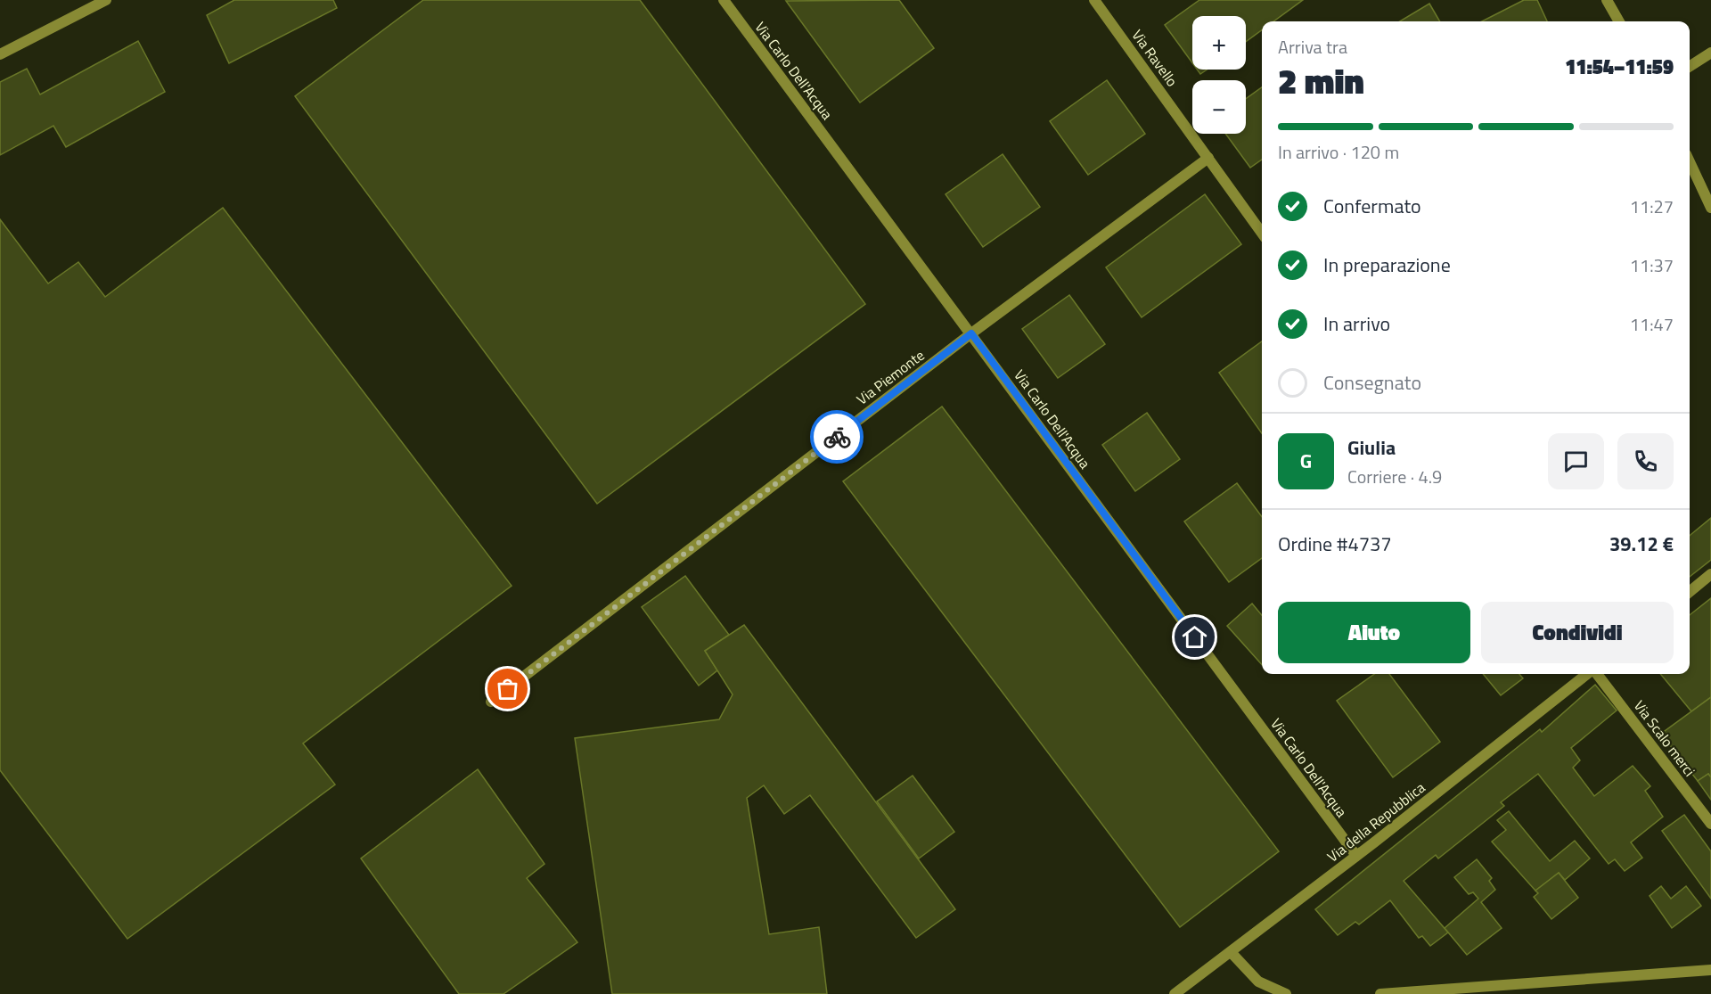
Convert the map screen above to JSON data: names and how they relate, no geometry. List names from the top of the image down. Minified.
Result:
{"streets":{"street":["Via Ravello","Via Carlo Dell'Acqua","Via Piemonte","Via Scalo merci","Via della Repubblica"]},"crossings":[["Via Ravello","Via Piemonte"],["Via Carlo Dell'Acqua","Via Piemonte"],["Via Carlo Dell'Acqua","Via della Repubblica"]],"page":{"map_buttons":["+","−"],"heading":["2 min","Arriva tra","11:54–11:59"],"panel":["Giulia","Corriere · 4.9","Ordine #4737","39.12 €"],"bar":"In arrivo · 120 m","list":[["Confermato","11:27"],["In preparazione","11:37"],["In arrivo","11:47"],"Consegnato"],"round":"G","buttons":["Aiuto","Condividi"]}}
